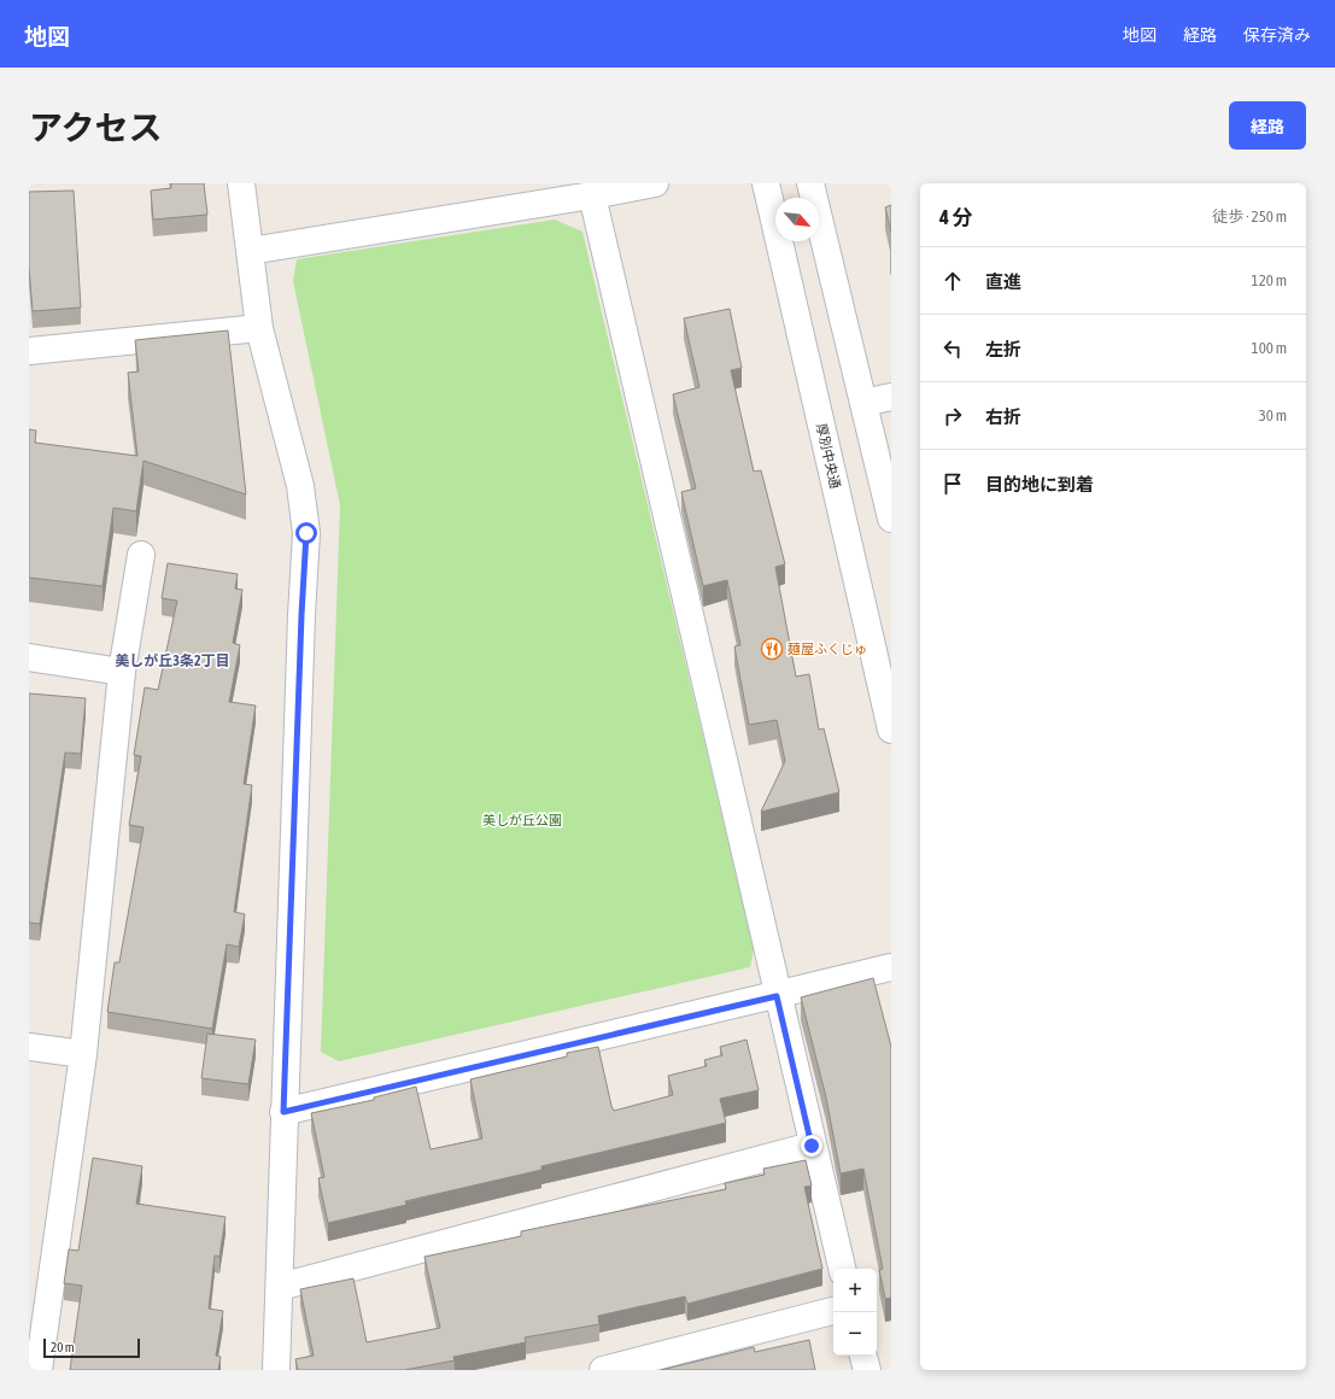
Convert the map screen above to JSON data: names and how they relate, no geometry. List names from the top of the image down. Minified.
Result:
{"streets":{"street":["厚別中央通"]},"districts":["美しが丘3条2丁目"],"parks":["美しが丘公園"],"places":{"restaurant":["麺屋ふくじゅ"]},"scale_bar":"20 m","north":"bottom right","page":{"header":"地図","nav":["地図","経路","保存済み"],"title":"アクセス","buttons":"経路","heading":["4 分","徒歩 · 250 m"],"list":[["直進","120 m"],["左折","100 m"],["右折","30 m"],"目的地に到着"],"map_buttons":["+","−"],"scale":"20 m"}}
